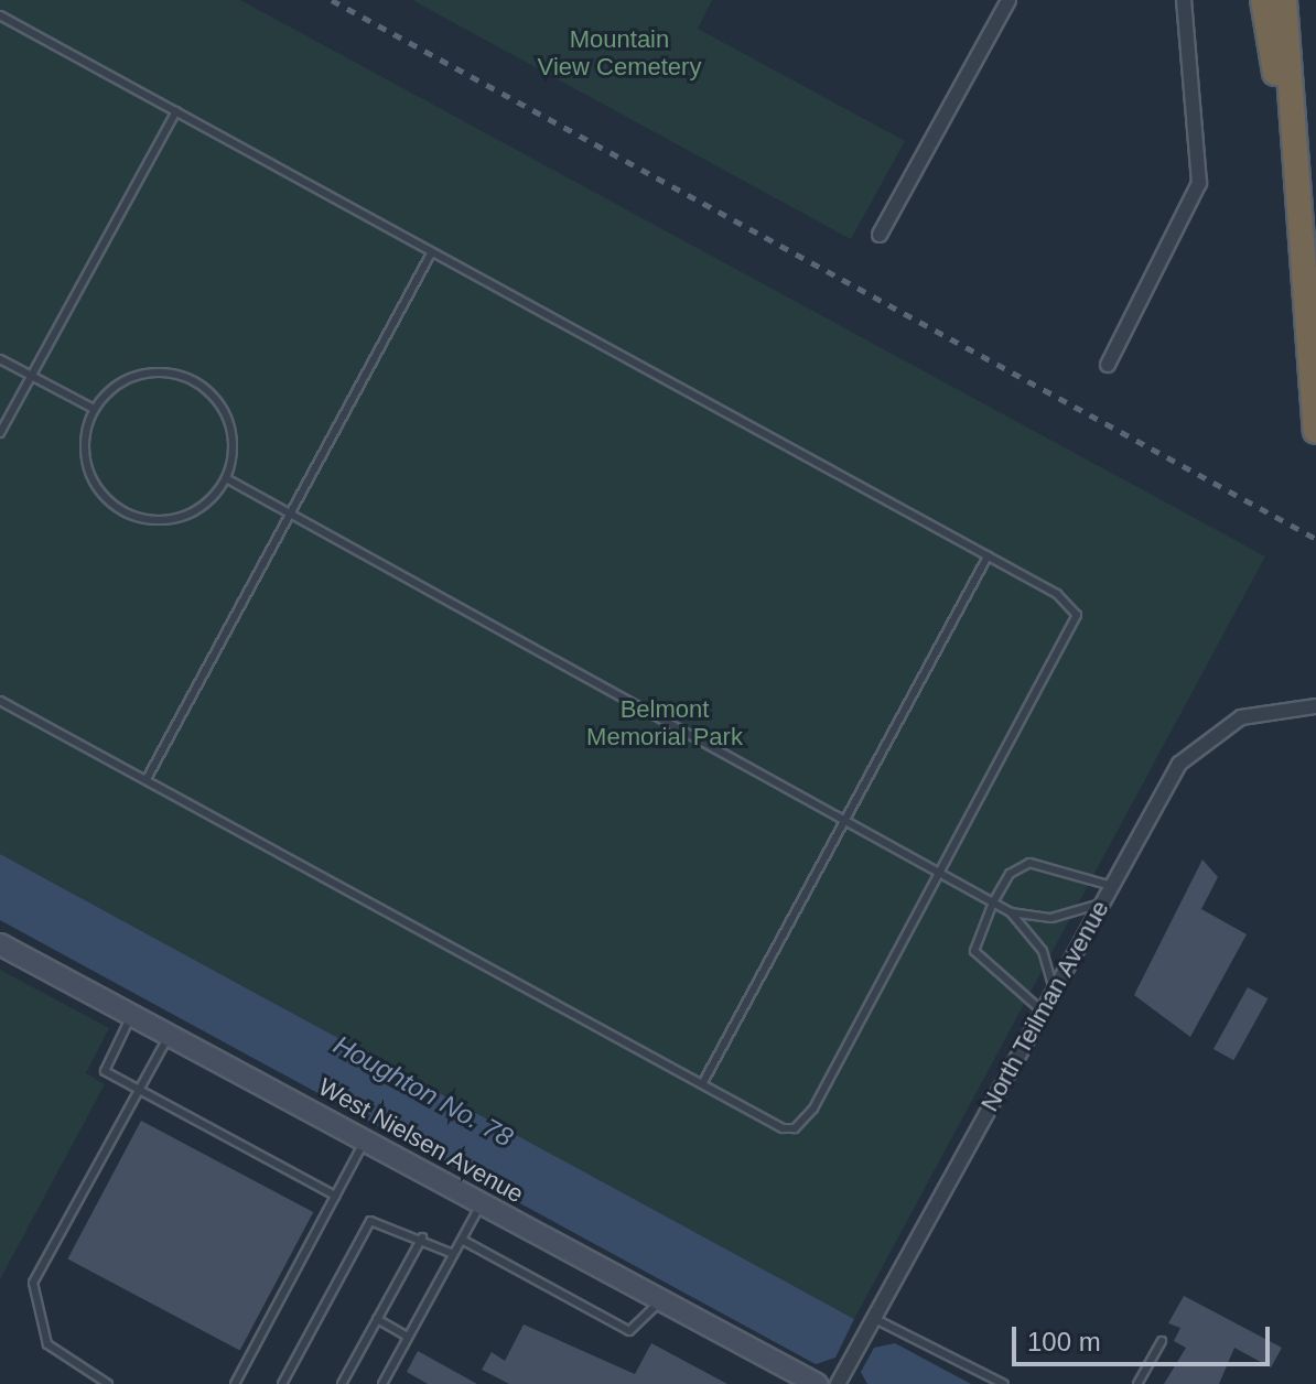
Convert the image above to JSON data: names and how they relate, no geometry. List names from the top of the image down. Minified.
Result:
{"streets":{"street":["North Teilman Avenue","West Nielsen Avenue"]},"water":["Houghton No. 78"],"parks":["Mountain View Cemetery","Belmont Memorial Park"],"scale_bar":"100 m"}
